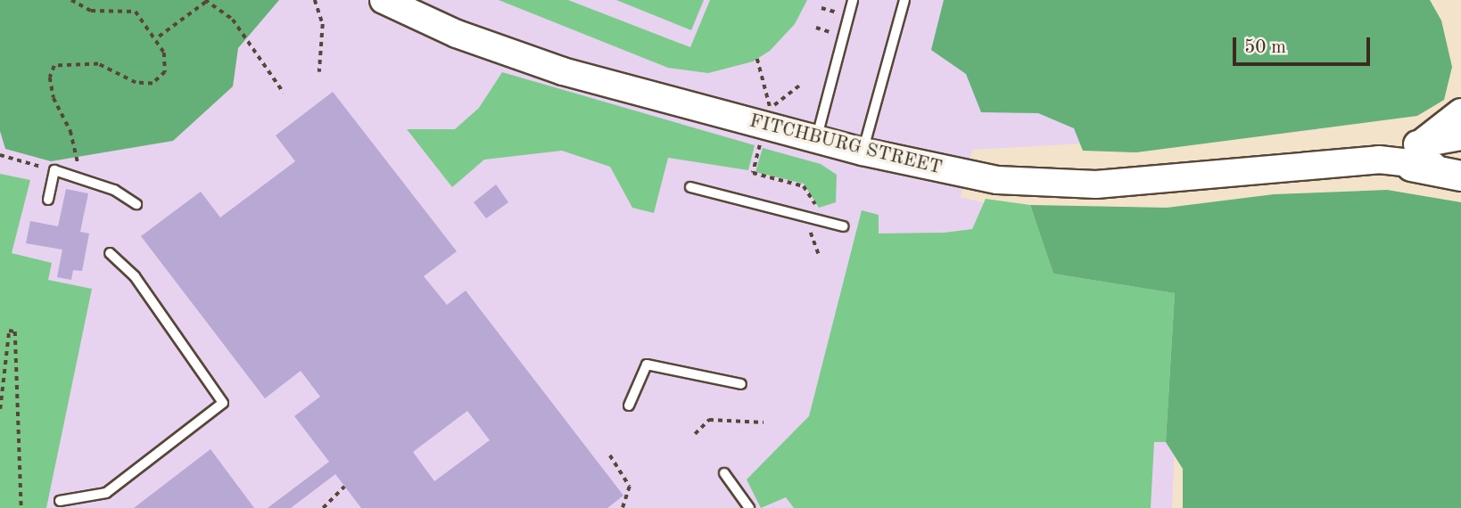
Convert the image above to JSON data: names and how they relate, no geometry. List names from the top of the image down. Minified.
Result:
{"streets":{"street":["FITCHBURG STREET"]},"scale_bar":"50 m"}
